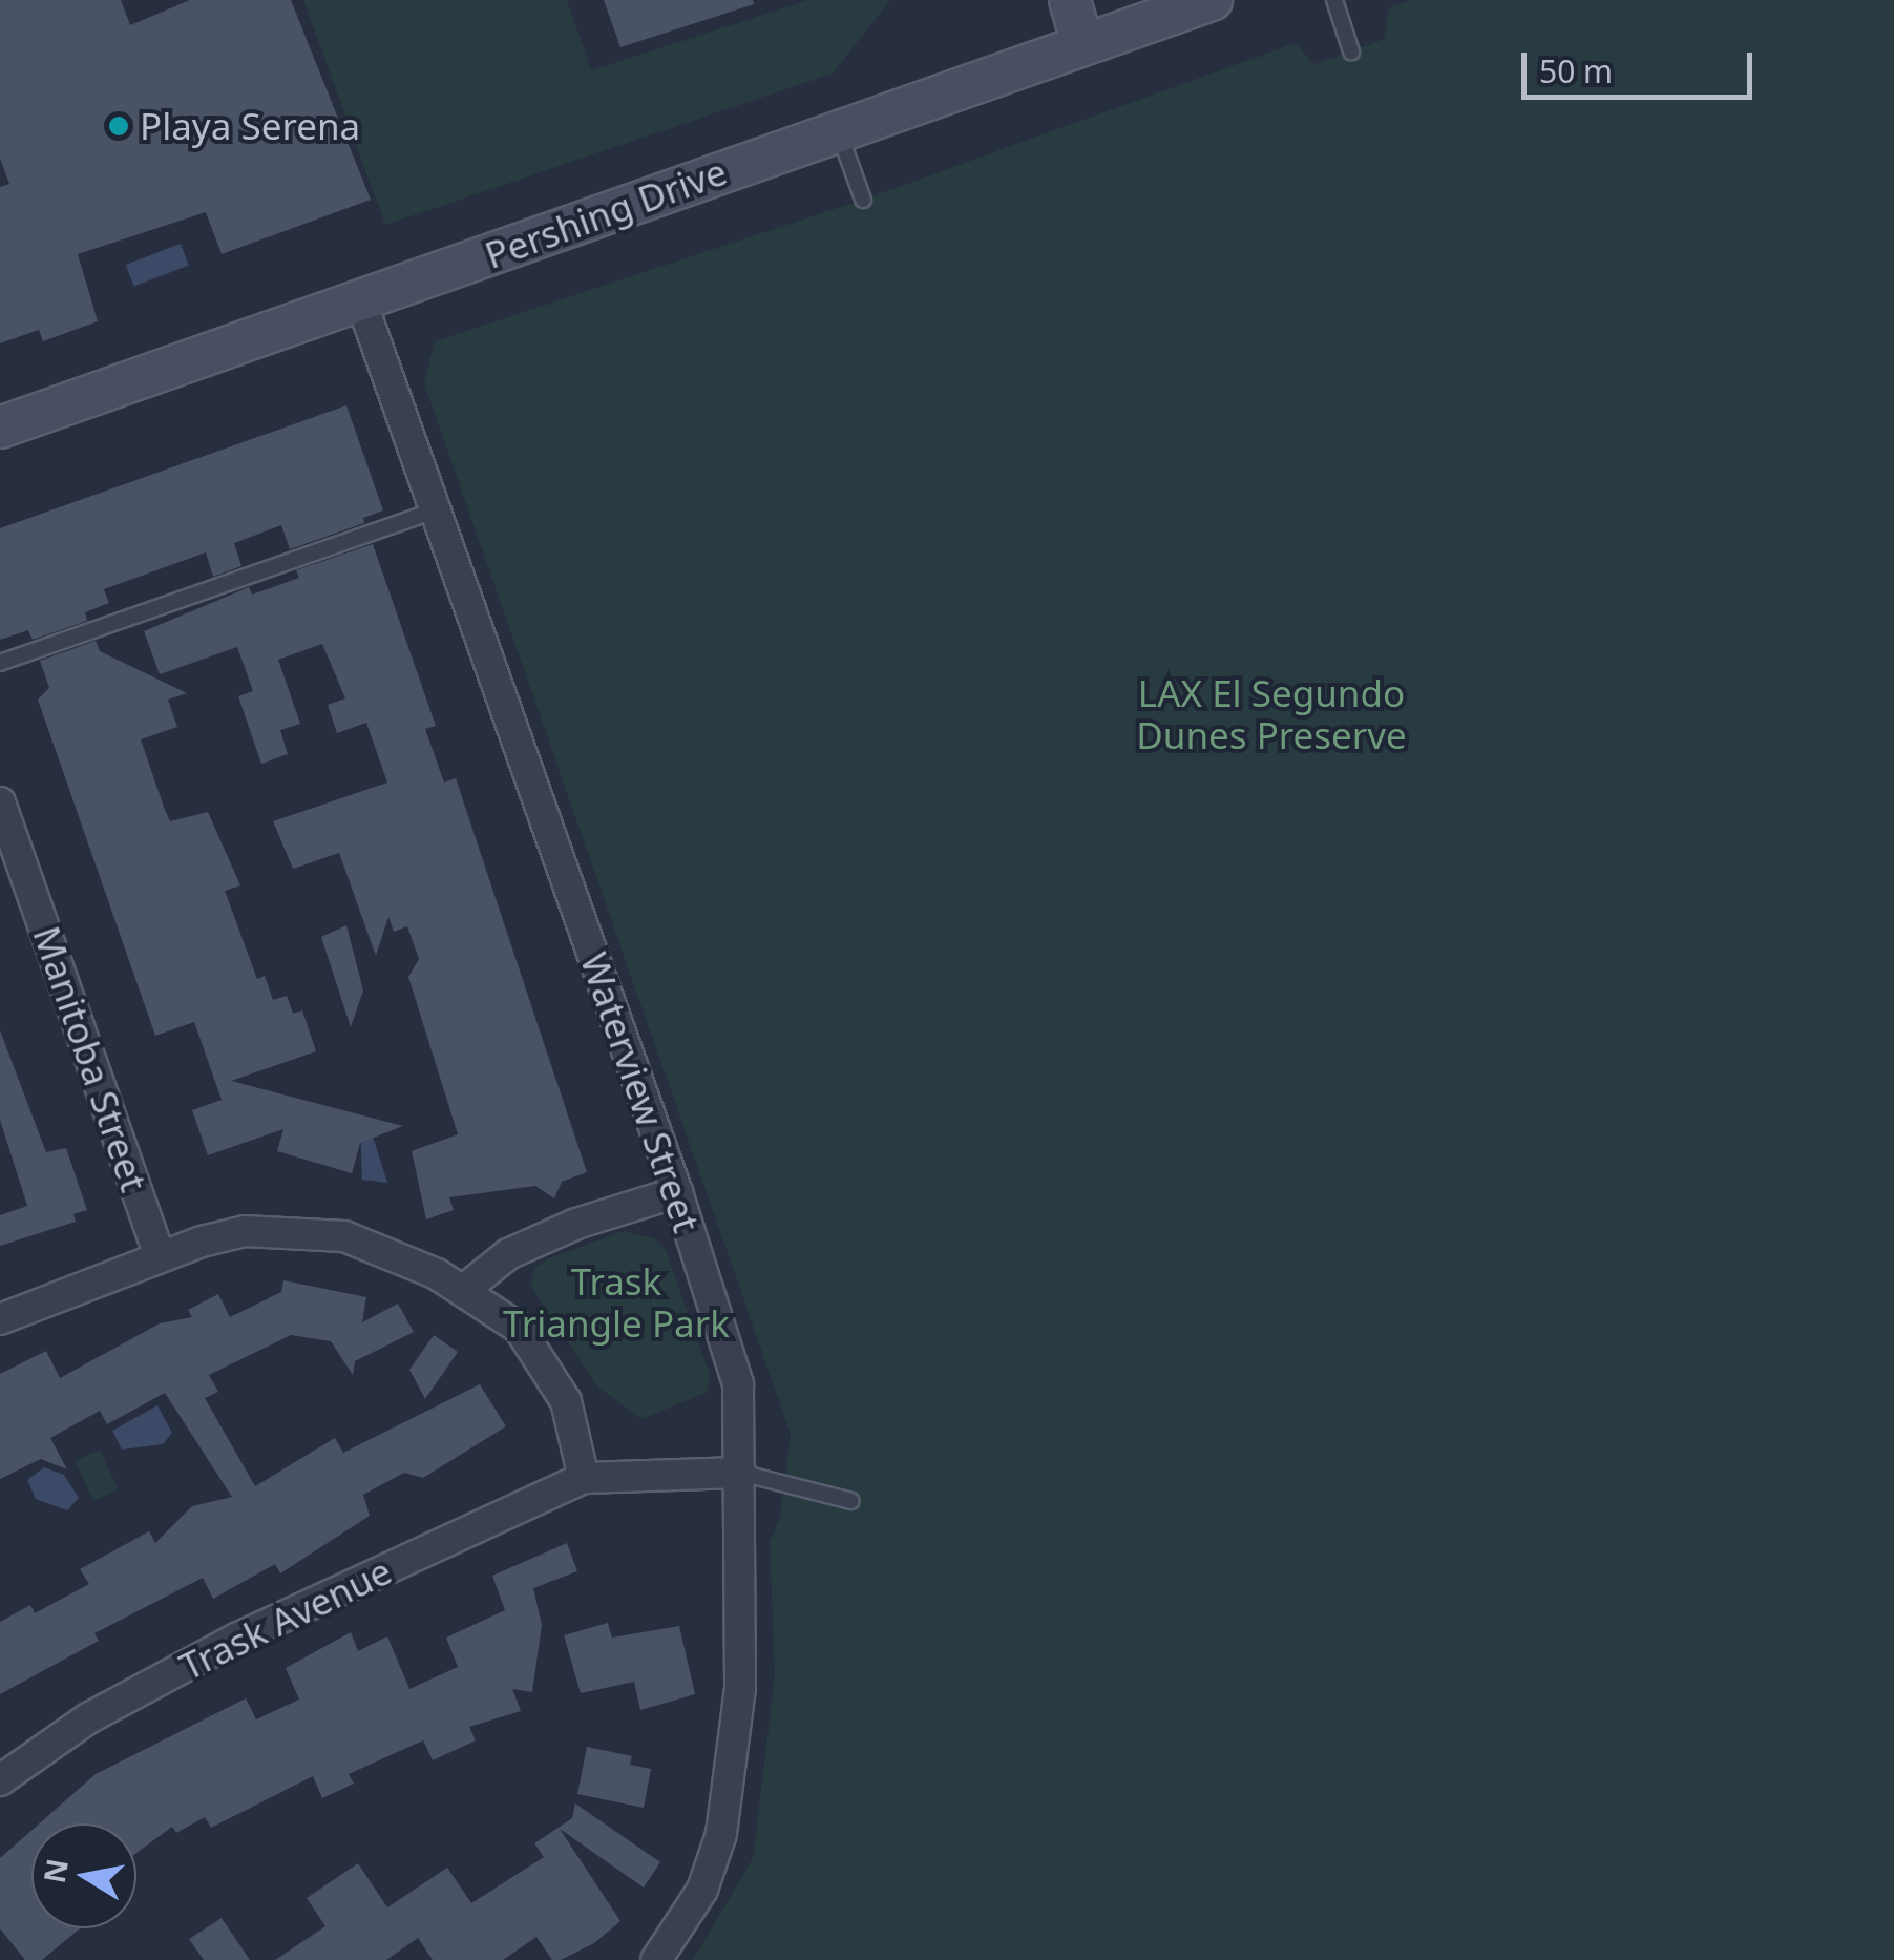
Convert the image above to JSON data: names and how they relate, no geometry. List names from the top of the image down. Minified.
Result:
{"streets":{"main road":["Pershing Drive"],"street":["Manitoba Street","Waterview Street","Trask Avenue"]},"crossings":[["Pershing Drive","Waterview Street"]],"parks":["LAX El Segundo Dunes Preserve","Trask Triangle Park"],"places":["Playa Serena"],"scale_bar":"50 m","north":"left"}
